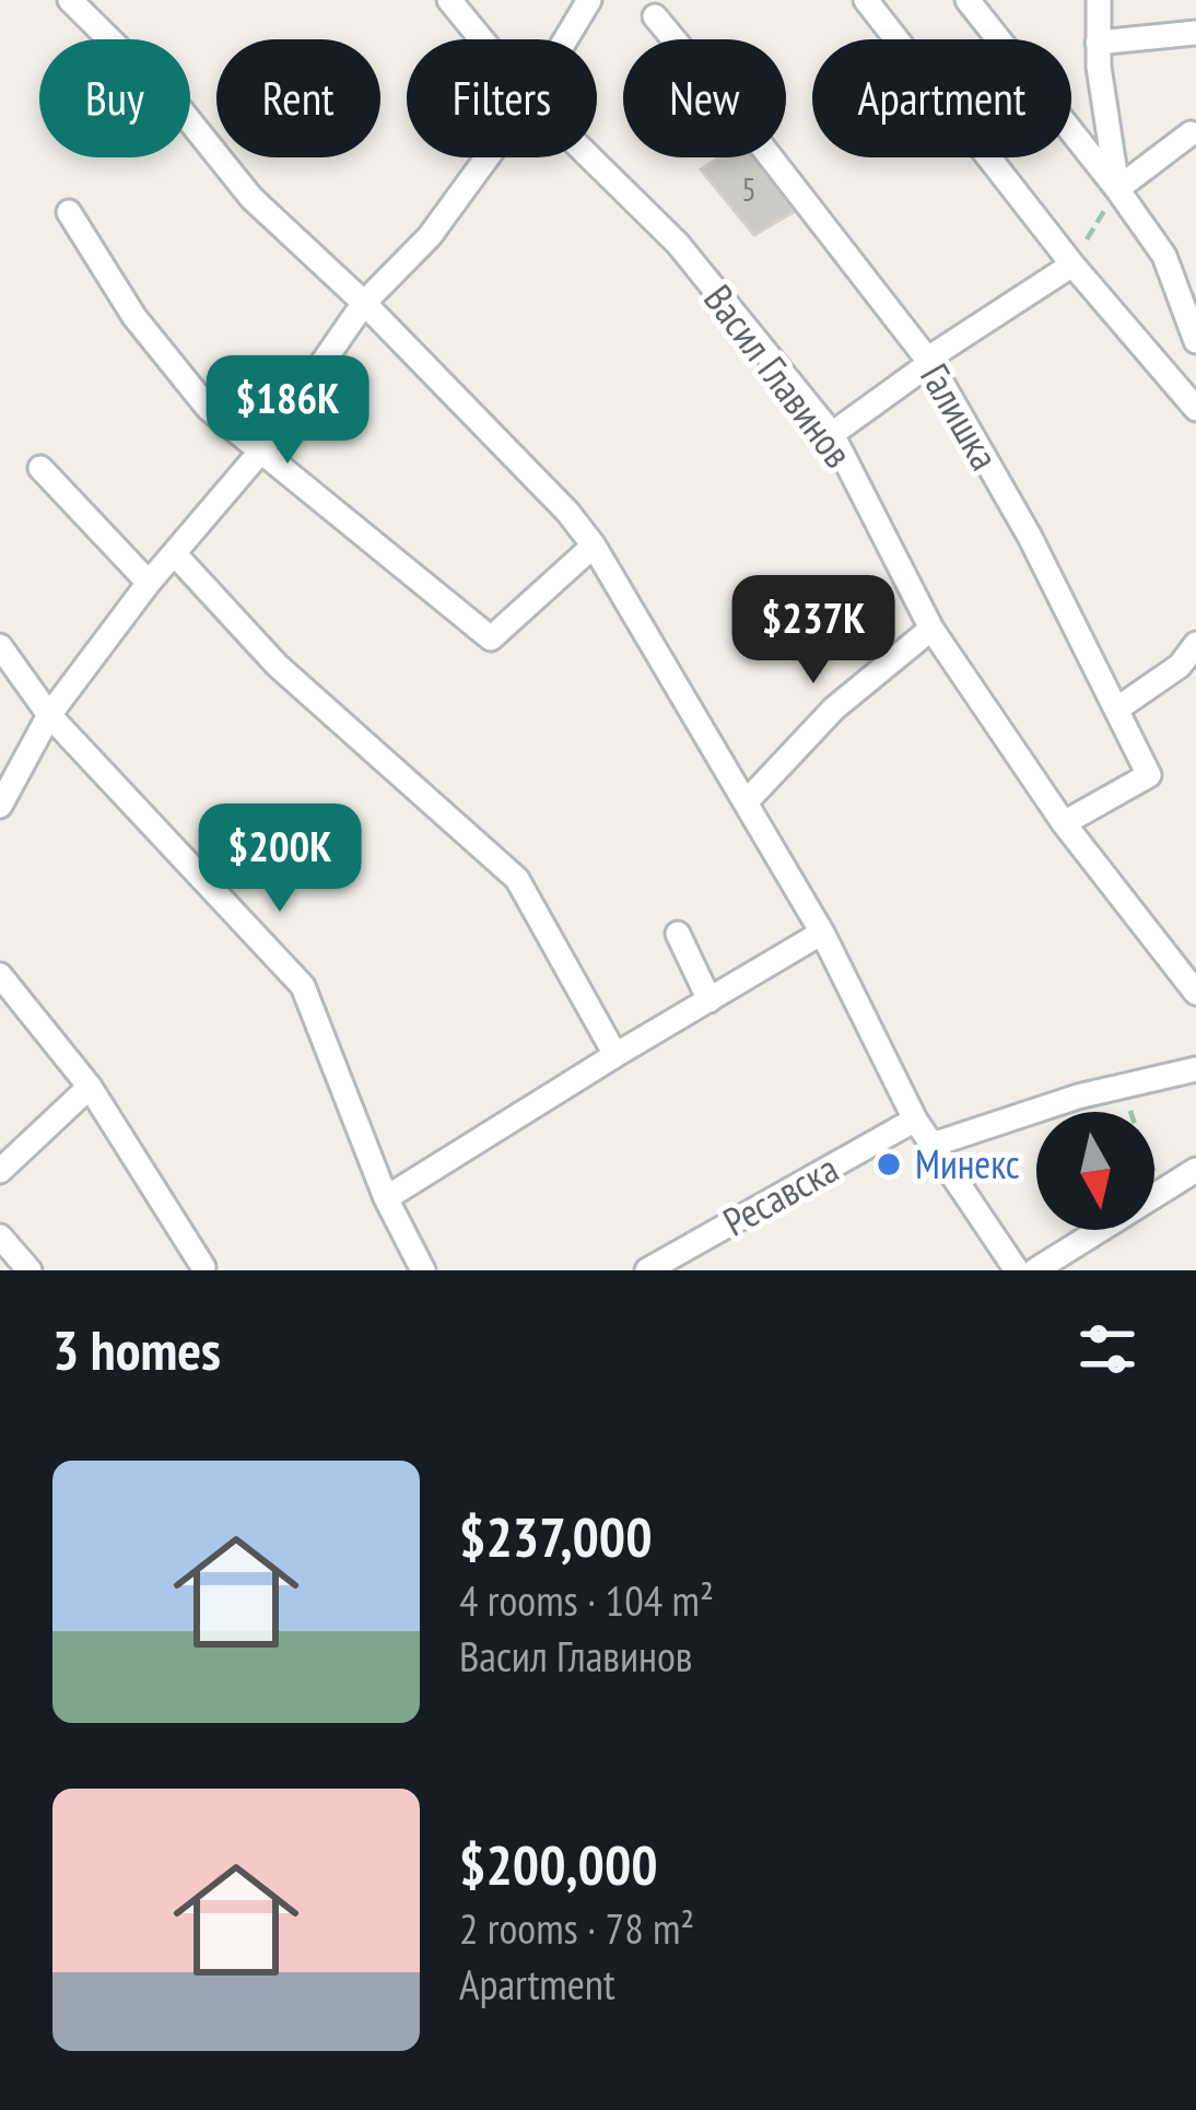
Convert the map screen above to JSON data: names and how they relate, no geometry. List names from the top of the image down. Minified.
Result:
{"streets":{"street":["Васил Главинов","Галишка","Ресавска"]},"crossings":[["Васил Главинов","Галишка"]],"places":["Минекс"],"house_numbers":["5"],"north":"bottom","page":{"chip":["Buy","Rent","Filters","New","Apartment"],"price":["$186K","$237K","$200K"],"heading":"3 homes","list":[{"name":"$237,000","note":"4 rooms · 104 m² · Васил Главинов"},{"name":"$200,000","note":"2 rooms · 78 m² · Apartment"}]}}
